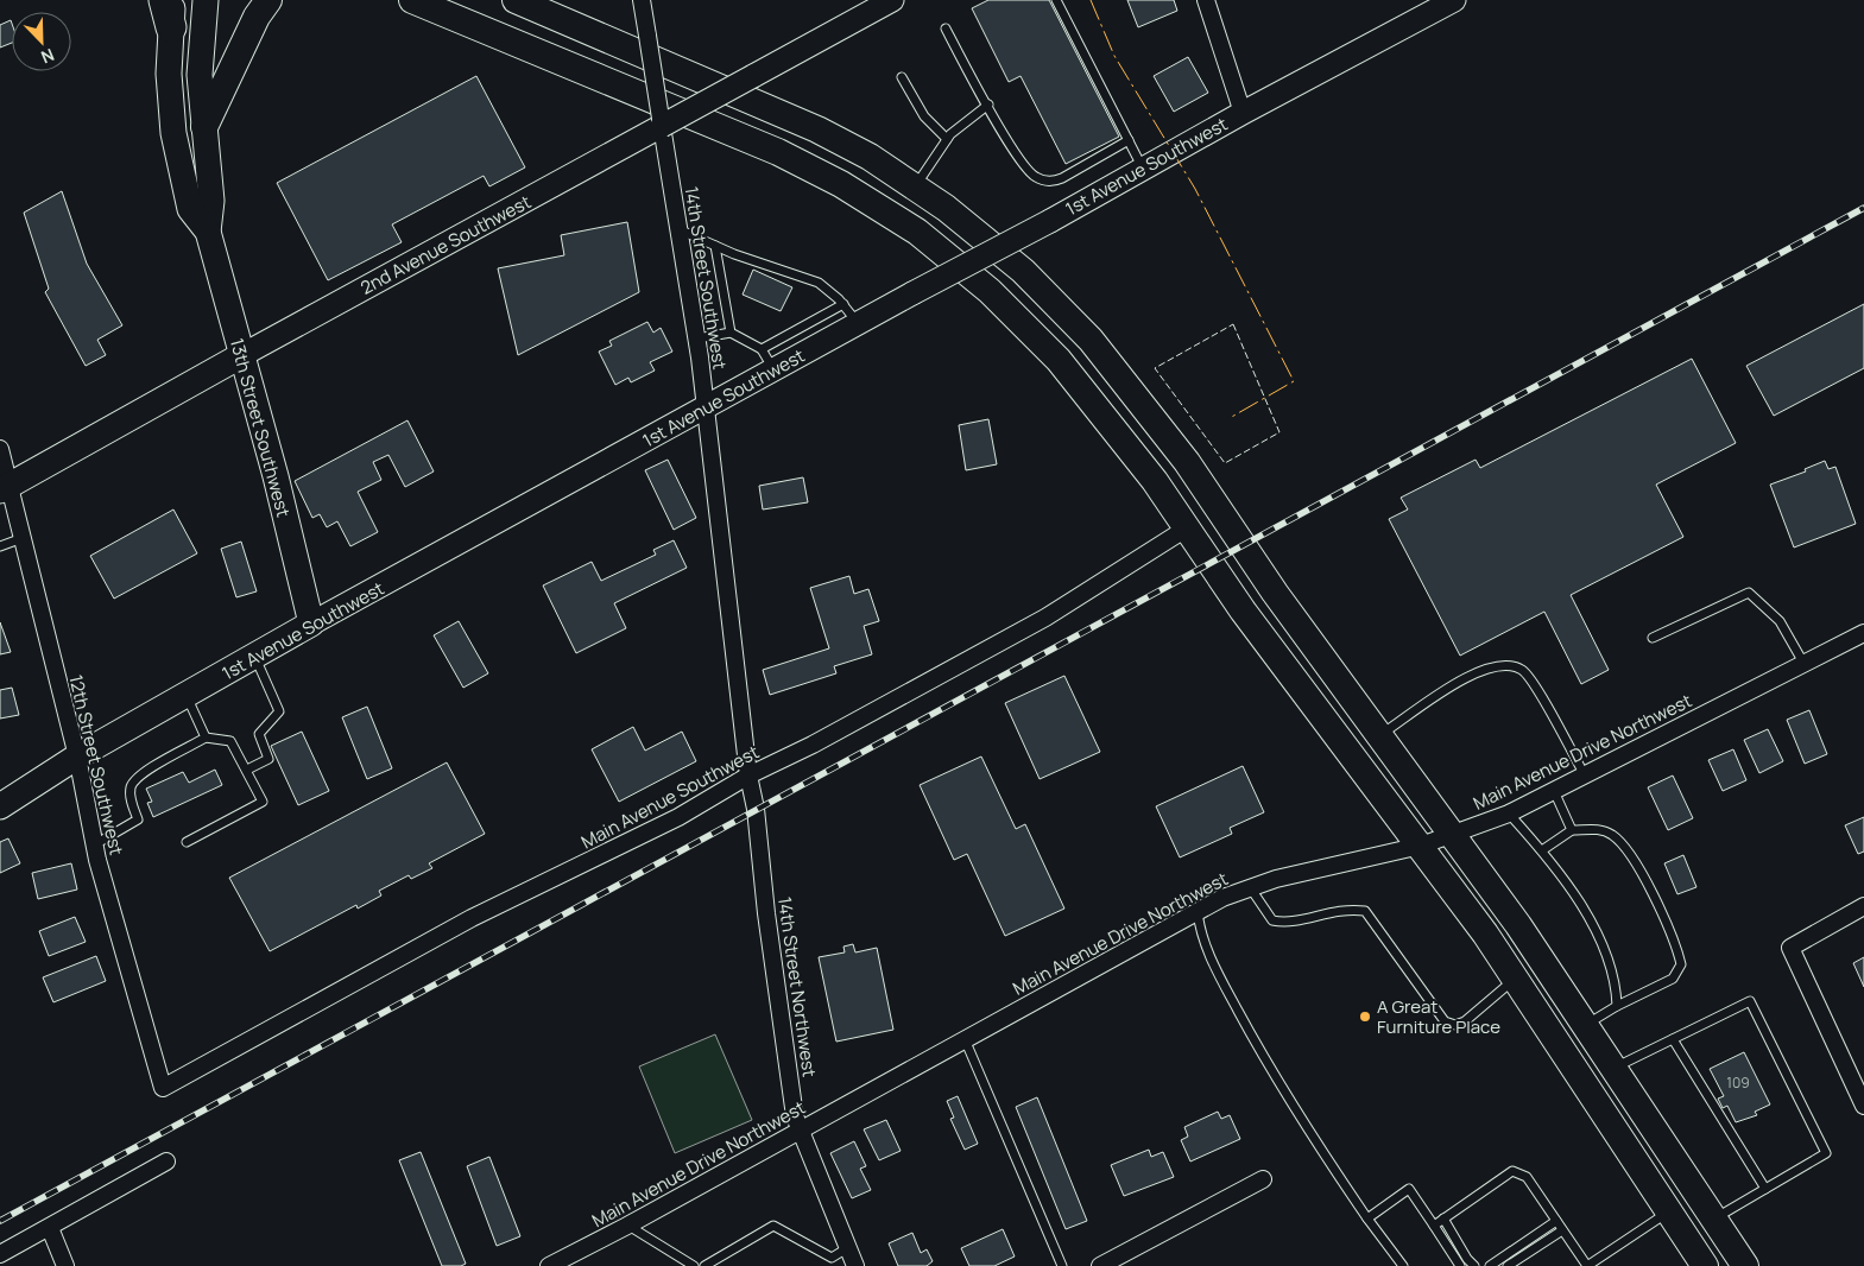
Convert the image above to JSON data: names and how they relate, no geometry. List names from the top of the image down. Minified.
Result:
{"streets":{"main road":["1st Avenue Southwest","2nd Avenue Southwest","13th Street Southwest"],"street":["14th Street Southwest","Main Avenue Drive Northwest","12th Street Southwest","Main Avenue Southwest","14th Street Northwest"]},"crossings":[["1st Avenue Southwest","14th Street Southwest"],["1st Avenue Southwest","13th Street Southwest"],["1st Avenue Southwest","12th Street Southwest"],["2nd Avenue Southwest","14th Street Southwest"],["2nd Avenue Southwest","13th Street Southwest"],["2nd Avenue Southwest","12th Street Southwest"],["14th Street Southwest","Main Avenue Southwest"],["14th Street Southwest","14th Street Northwest"],["Main Avenue Drive Northwest","14th Street Northwest"],["12th Street Southwest","Main Avenue Southwest"]],"places":["A Great Furniture Place"],"house_numbers":["109"],"north":"bottom right"}
